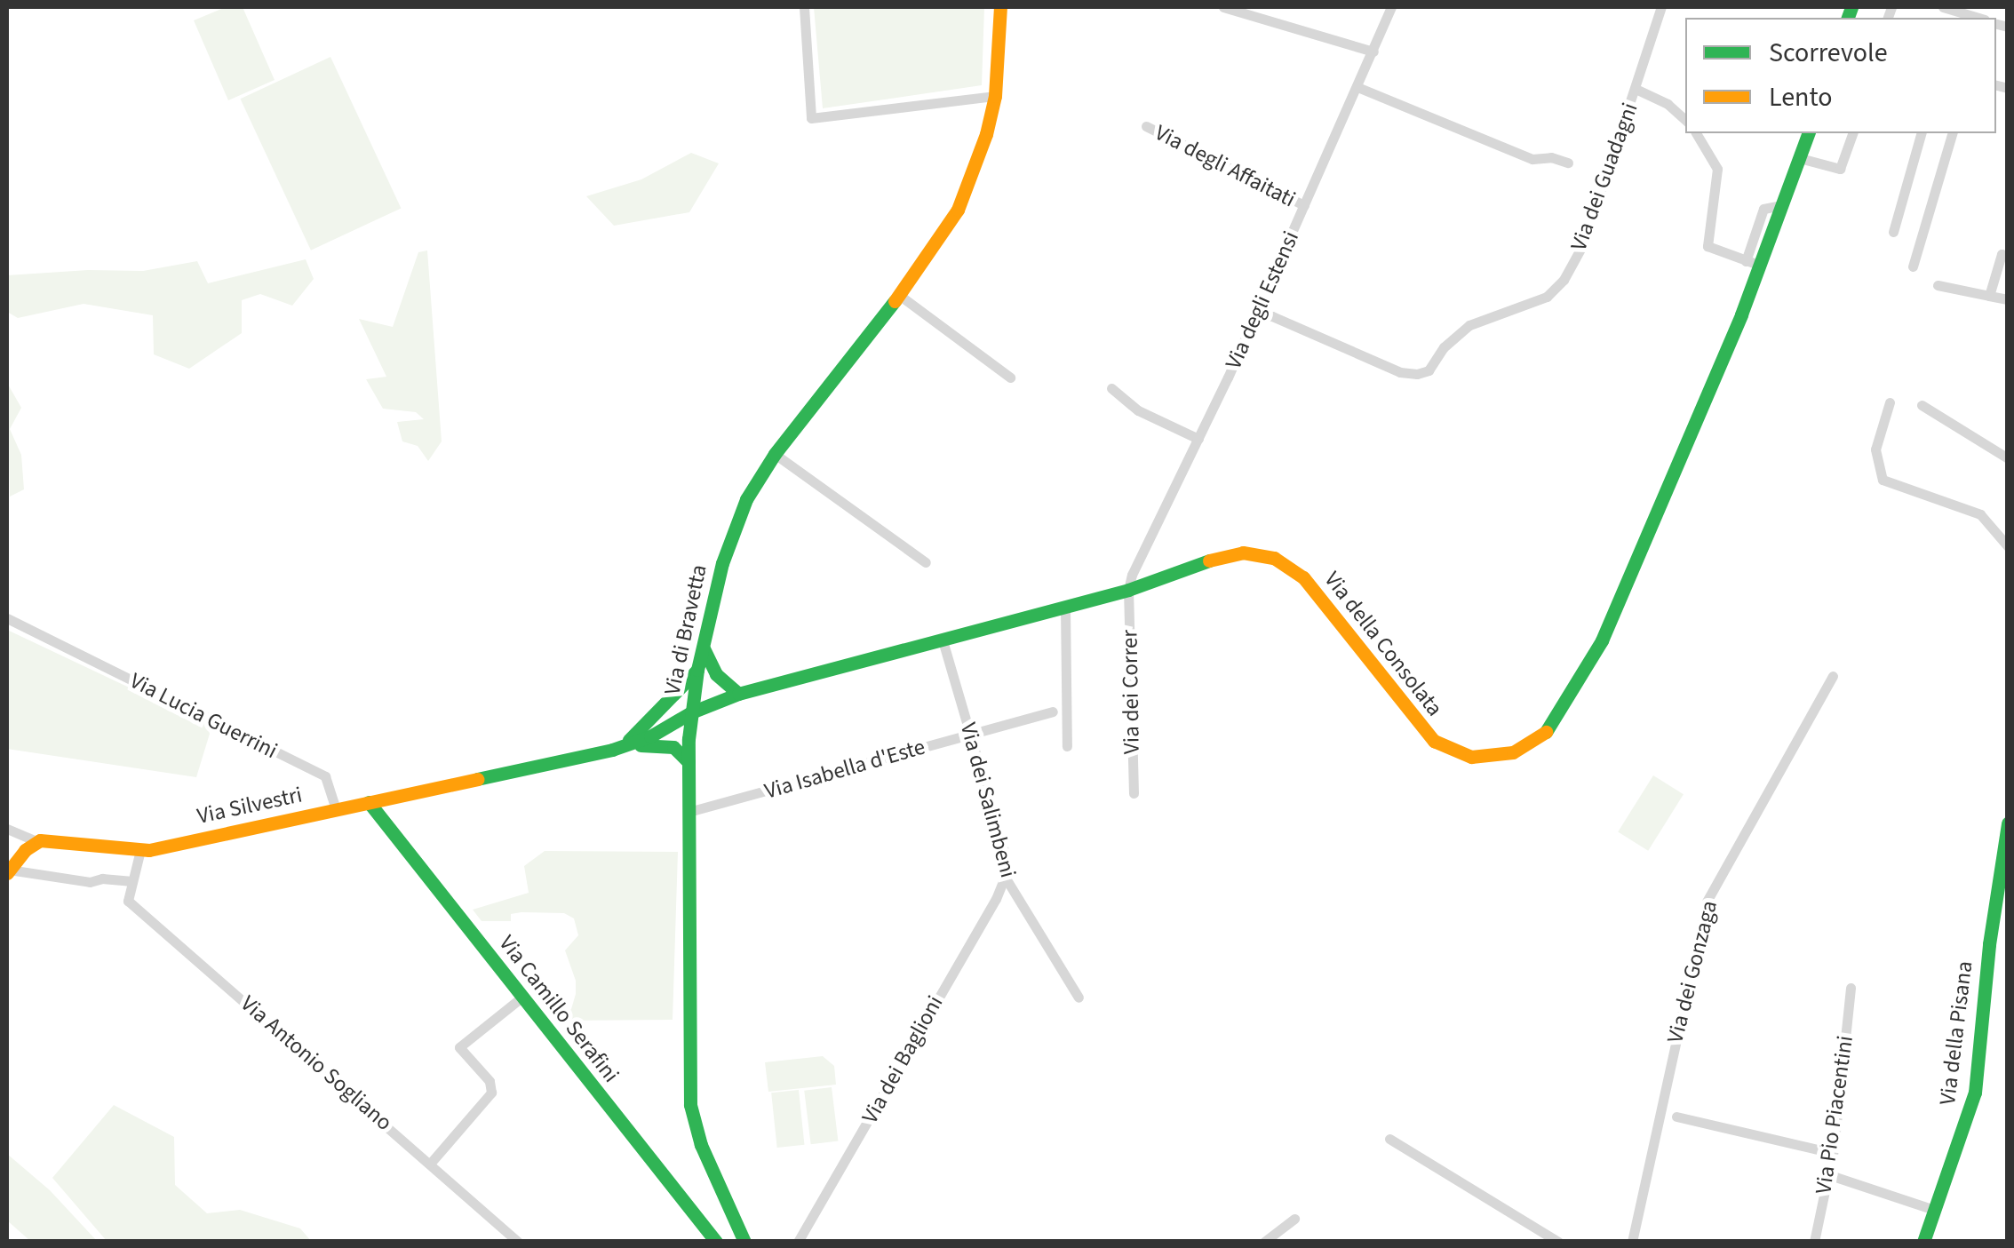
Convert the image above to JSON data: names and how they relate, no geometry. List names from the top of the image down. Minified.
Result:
{"streets":{"main road":["Via di Bravetta","Via della Consolata","Via Silvestri","Via Camillo Serafini","Via della Pisana"],"street":["Via degli Affaitati","Via dei Guadagni","Via degli Estensi","Via dei Correr","Via Lucia Guerrini","Via Isabella d'Este","Via dei Salimbeni","Via dei Gonzaga","Via dei Baglioni","Via Antonio Sogliano","Via Pio Piacentini"]},"crossings":[["Via degli Affaitati","Via degli Estensi"],["Via dei Guadagni","Via degli Estensi"],["Via degli Estensi","Via della Consolata"],["Via degli Estensi","Via dei Correr"],["Via di Bravetta","Via della Consolata"],["Via di Bravetta","Via Isabella d'Este"],["Via della Consolata","Via dei Correr"],["Via della Consolata","Via dei Salimbeni"],["Via Lucia Guerrini","Via Silvestri"],["Via Isabella d'Este","Via dei Salimbeni"],["Via dei Salimbeni","Via dei Baglioni"],["Via Silvestri","Via Camillo Serafini"]],"legend":["Scorrevole","Lento"]}
